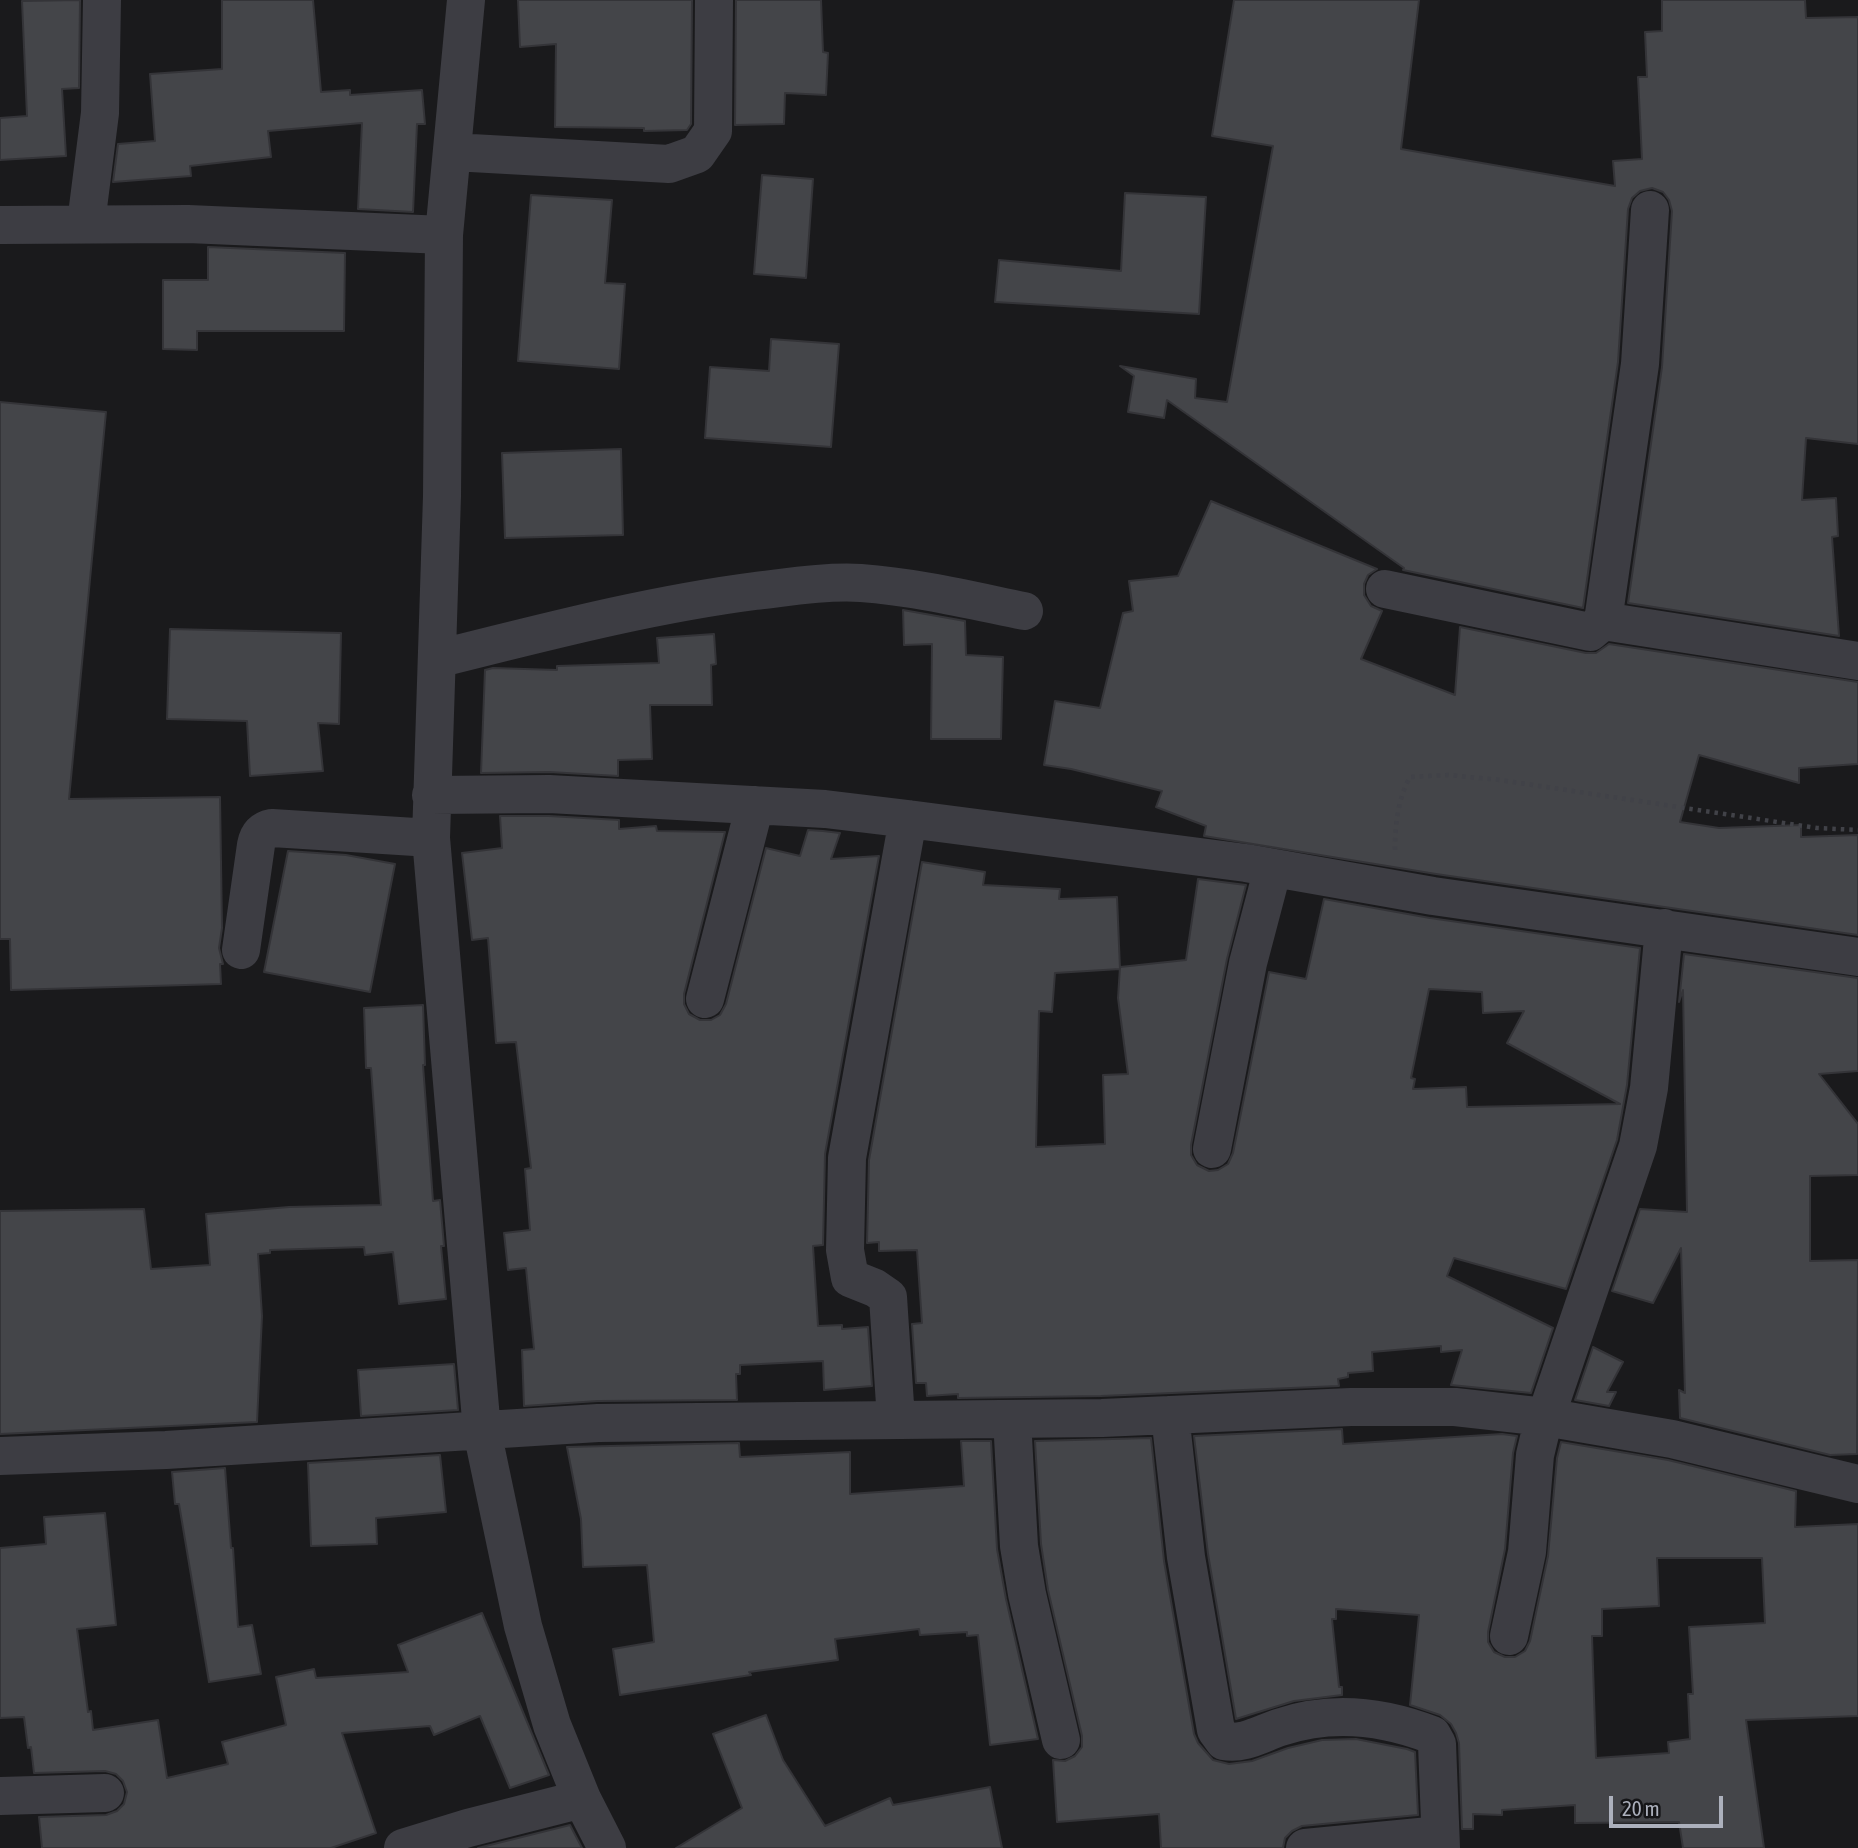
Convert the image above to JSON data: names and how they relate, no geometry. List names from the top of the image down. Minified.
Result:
{"scale_bar":"20 m"}
